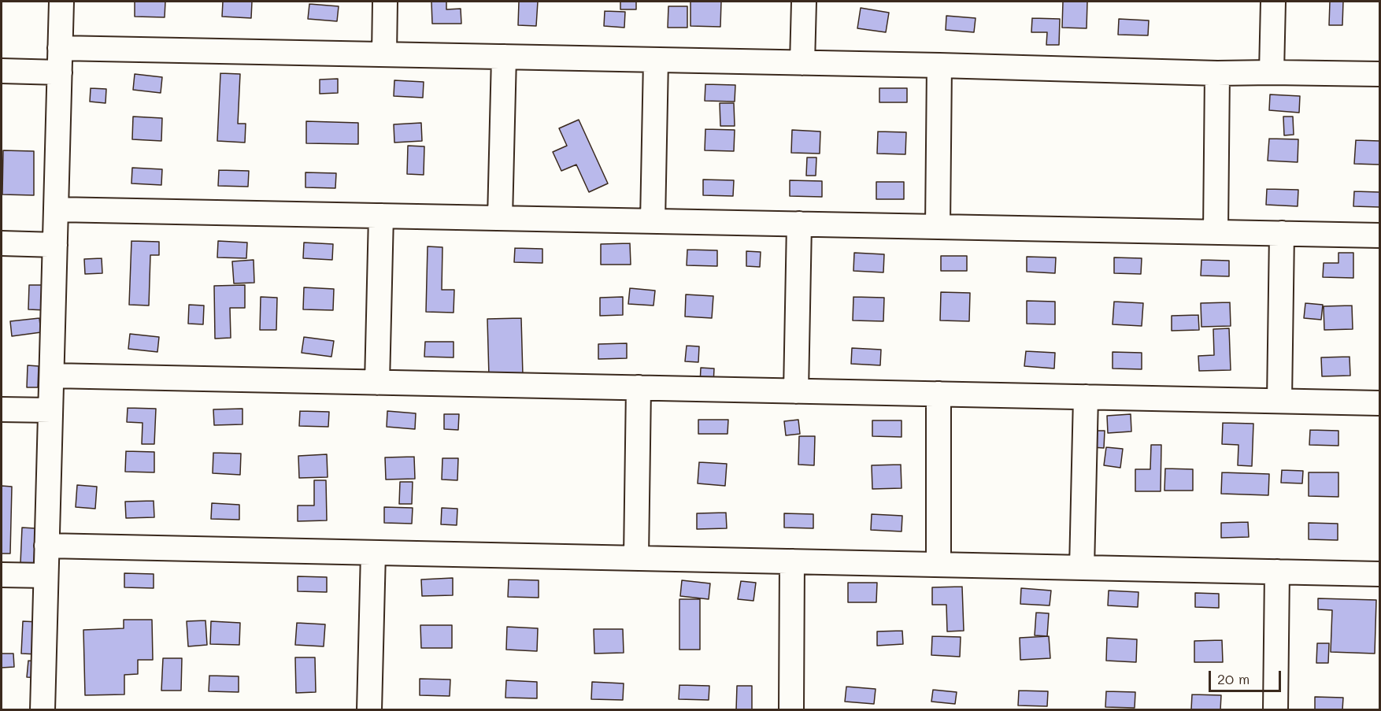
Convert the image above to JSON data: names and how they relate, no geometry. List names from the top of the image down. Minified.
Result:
{"scale_bar":"20 m"}
